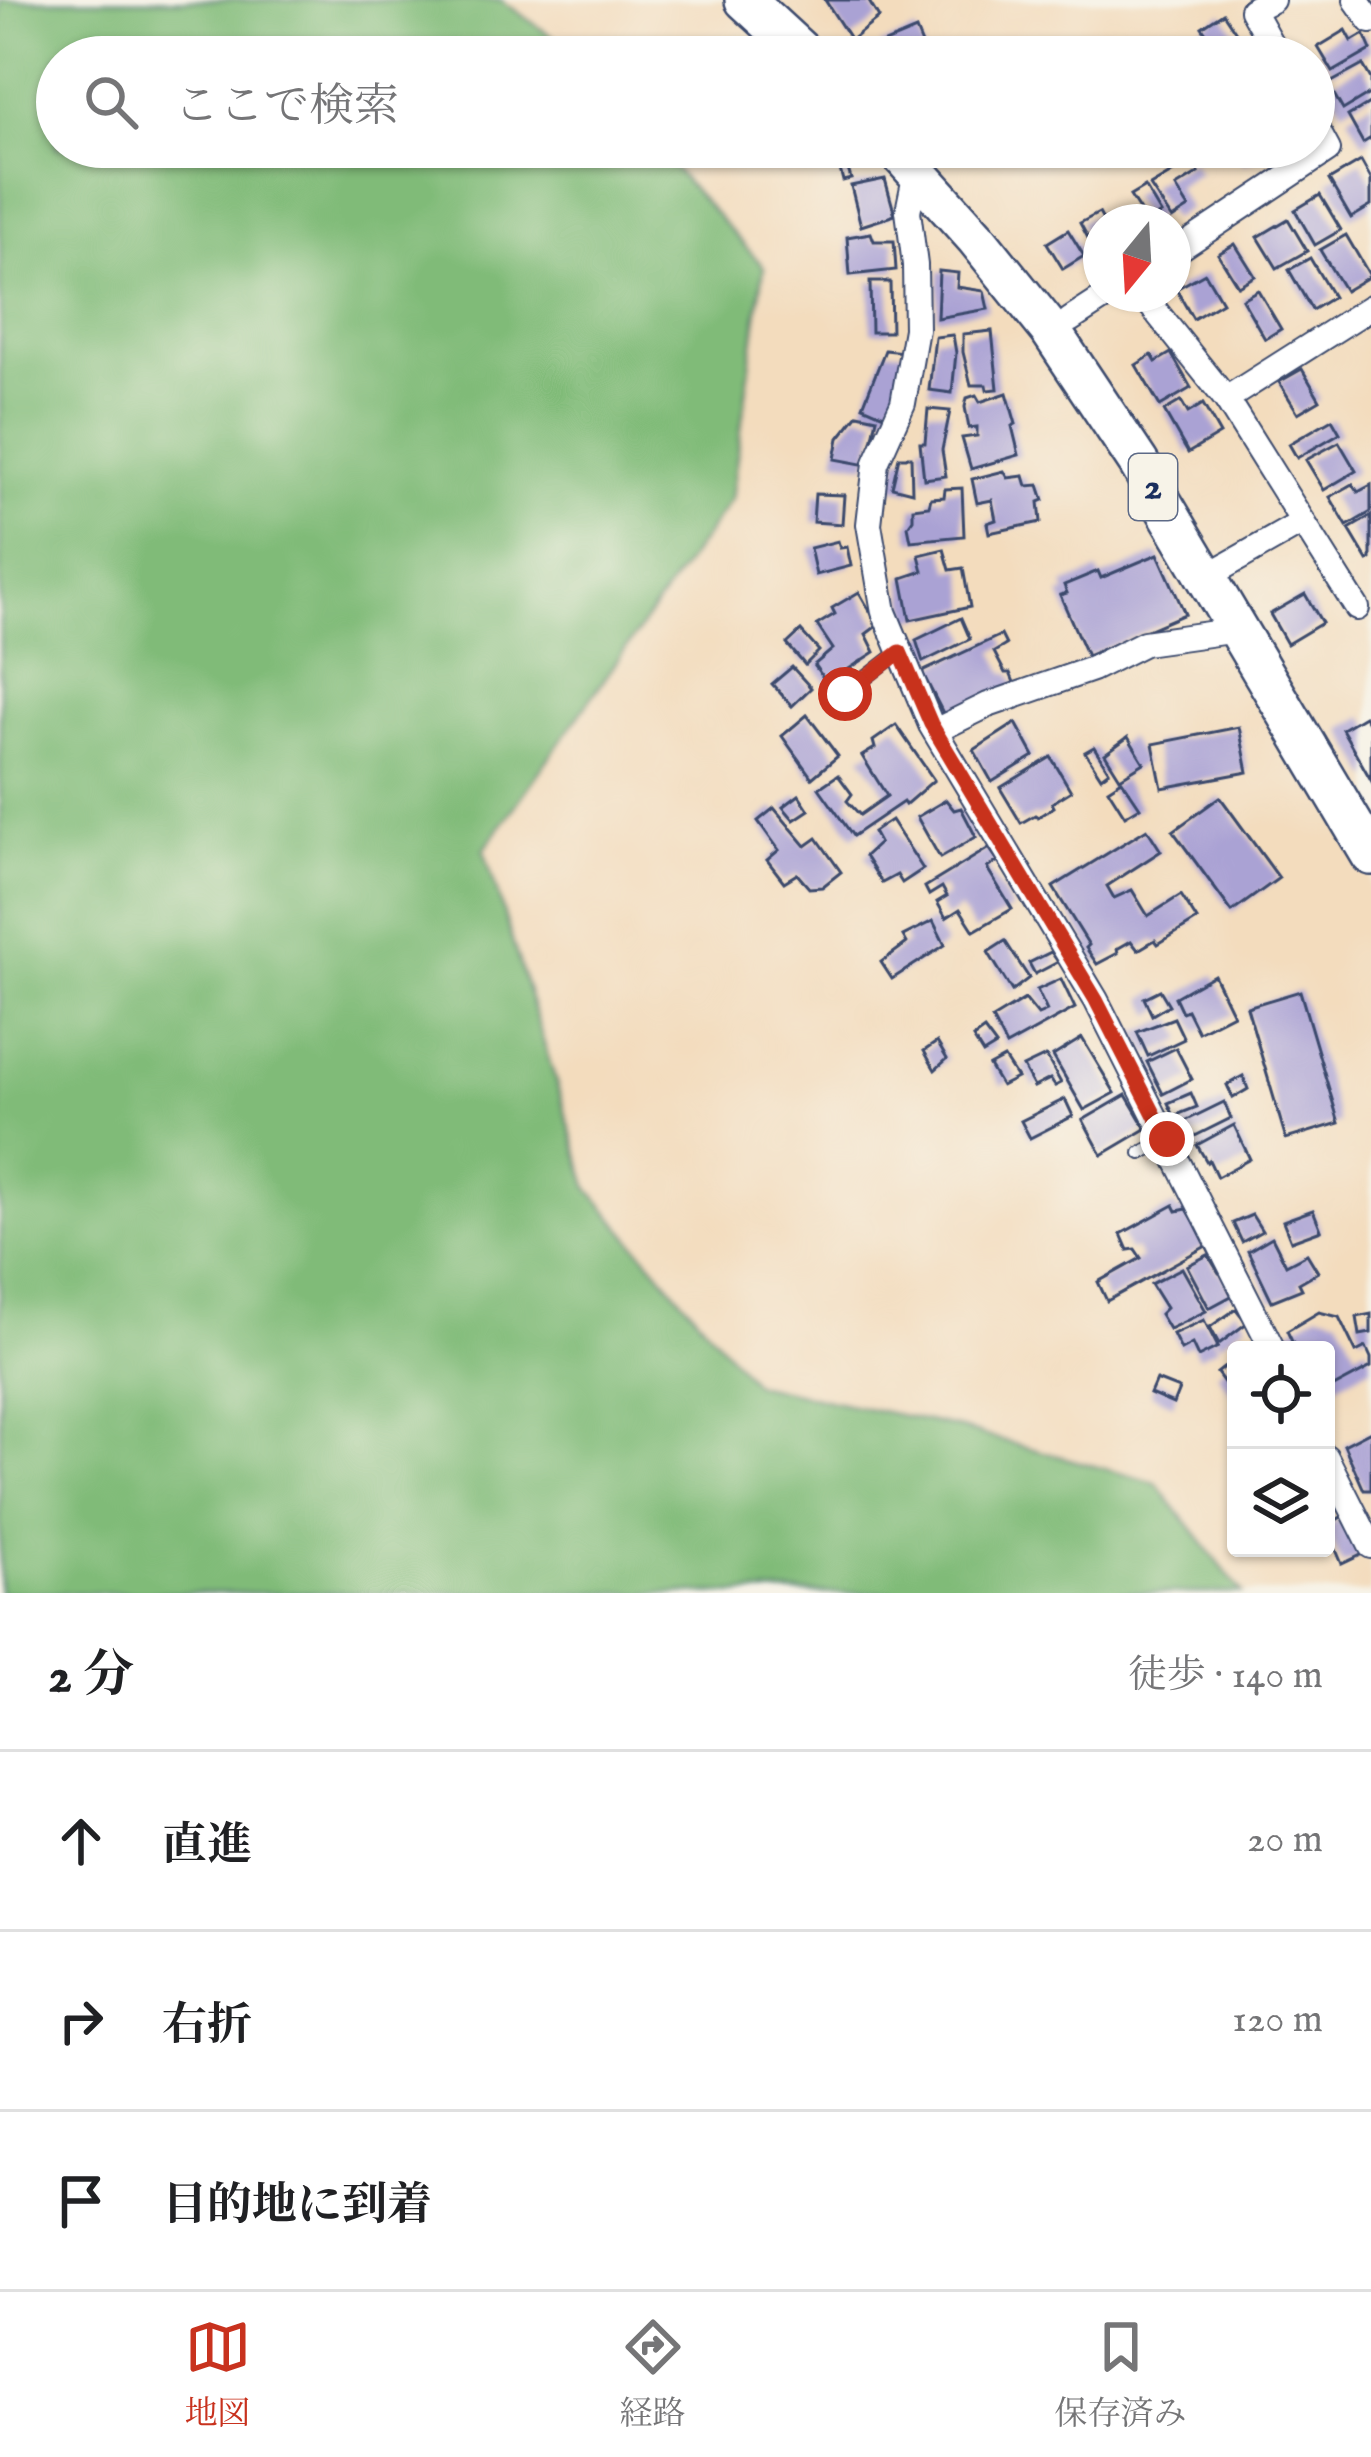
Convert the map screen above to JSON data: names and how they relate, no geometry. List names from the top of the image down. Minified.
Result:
{"streets":{"highway":["2"]},"north":"bottom","page":{"search":"ここで検索","heading":["2 分","徒歩 · 140 m"],"list":[["直進","20 m"],["右折","120 m"],"目的地に到着"],"nav":["地図","経路","保存済み"]}}
